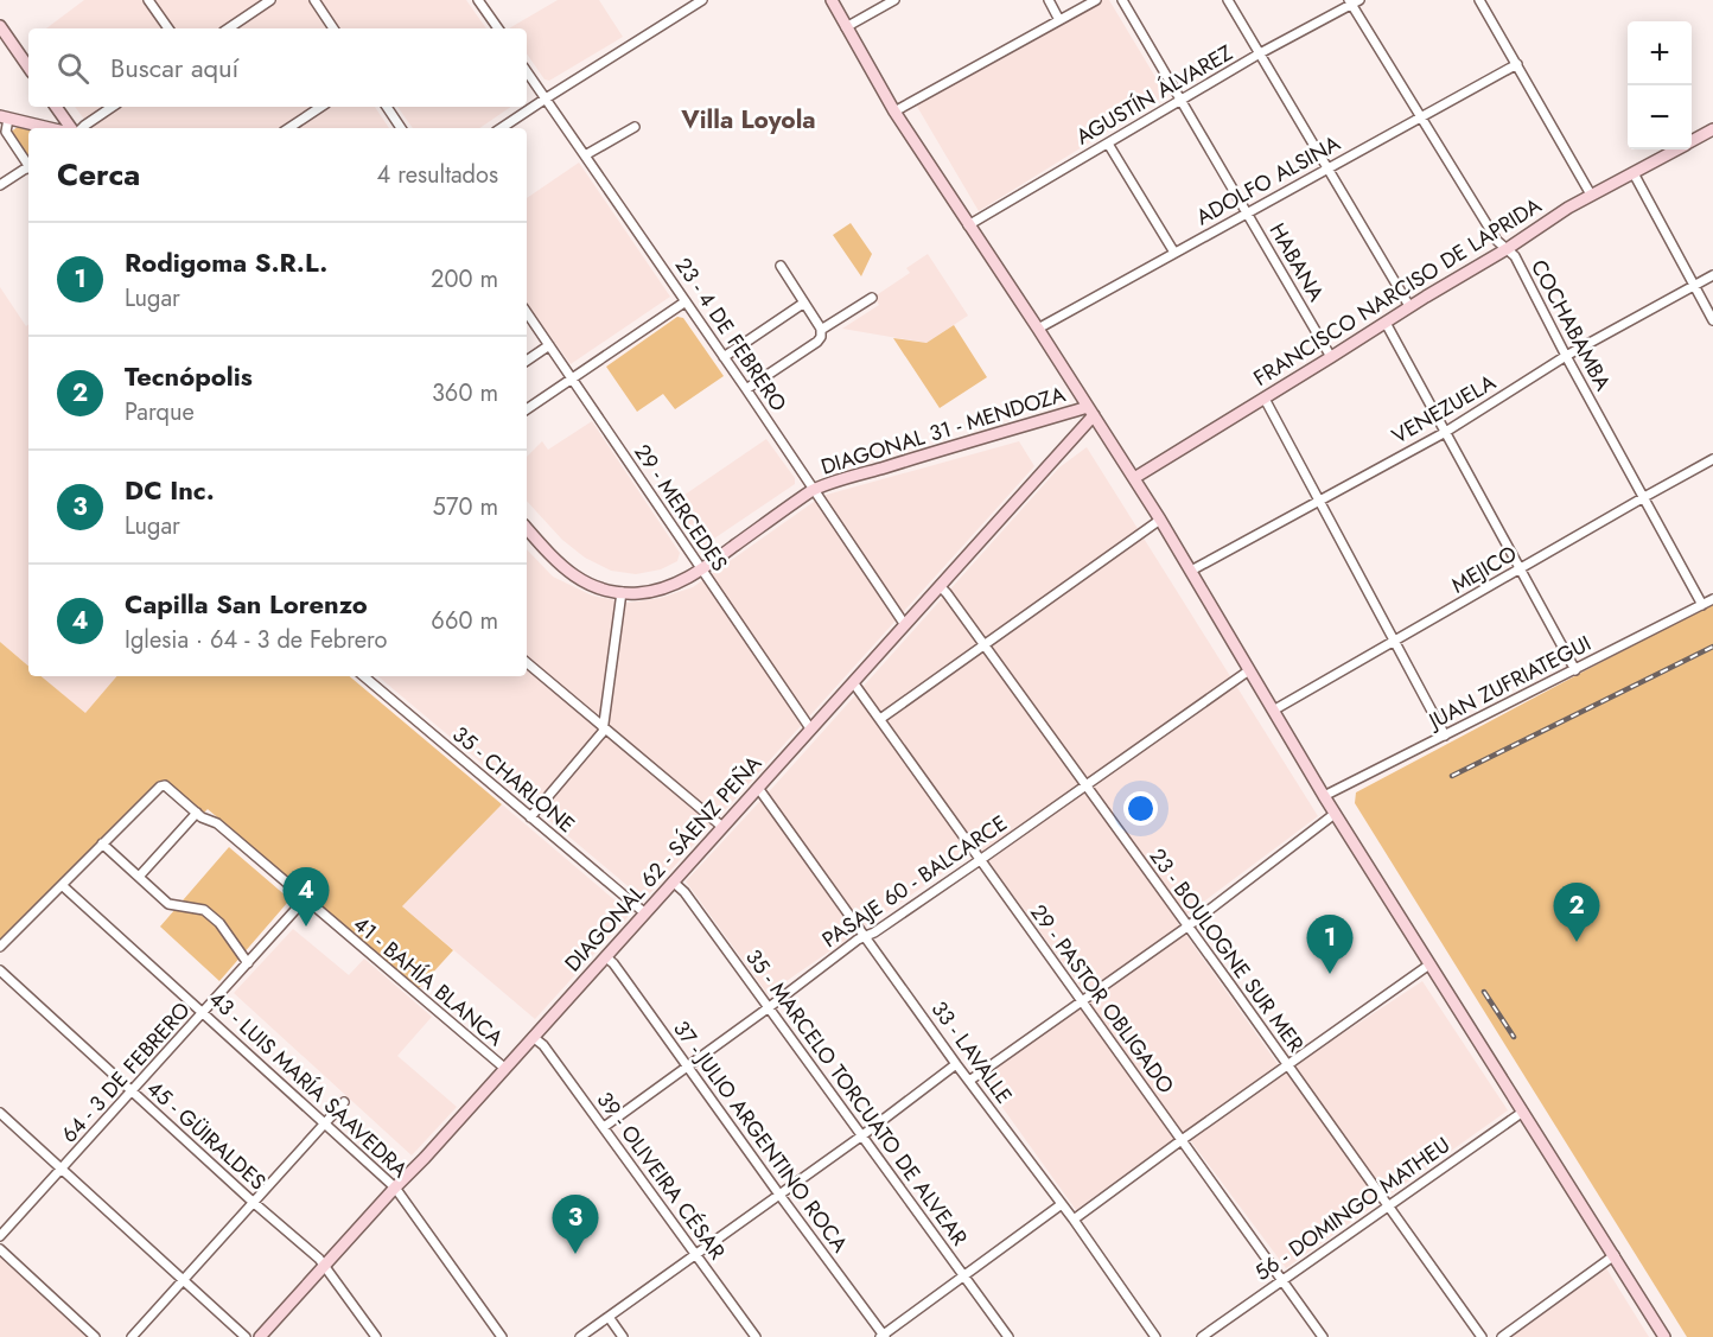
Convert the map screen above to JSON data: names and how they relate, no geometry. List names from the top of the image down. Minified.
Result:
{"streets":{"main road":["FRANCISCO NARCISO DE LAPRIDA","DIAGONAL 31 - MENDOZA","DIAGONAL 62 - SÁENZ PEÑA"],"street":["AGUSTÍN ÁLVAREZ","ADOLFO ALSINA","HABANA","COCHABAMBA","23 - 4 DE FEBRERO","VENEZUELA","29 - MERCEDES","MEJICO","JUAN ZUFRIATEGUI","35 - CHARLONE","PASAJE 60 - BALCARCE","23 - BOULOGNE SUR MER","41 - BAHÍA BLANCA","29 - PASTOR OBLIGADO","33 - LAVALLE","64 - 3 DE FEBRERO","43 - LUIS MARÍA SAAVEDRA","35 - MARCELO TORCUATO DE ALVEAR","45 - GÜIRALDES","37 - JULIO ARGENTINO ROCA","39 - OLIVEIRA CÉSAR","56 - DOMINGO MATHEU"]},"crossings":[["AGUSTÍN ÁLVAREZ","HABANA"],["AGUSTÍN ÁLVAREZ","COCHABAMBA"],["ADOLFO ALSINA","HABANA"],["ADOLFO ALSINA","COCHABAMBA"],["HABANA","FRANCISCO NARCISO DE LAPRIDA"],["FRANCISCO NARCISO DE LAPRIDA","COCHABAMBA"],["COCHABAMBA","VENEZUELA"],["COCHABAMBA","MEJICO"],["COCHABAMBA","JUAN ZUFRIATEGUI"],["23 - 4 DE FEBRERO","DIAGONAL 31 - MENDOZA"],["23 - 4 DE FEBRERO","DIAGONAL 62 - SÁENZ PEÑA"],["DIAGONAL 31 - MENDOZA","29 - MERCEDES"],["DIAGONAL 31 - MENDOZA","DIAGONAL 62 - SÁENZ PEÑA"],["29 - MERCEDES","DIAGONAL 62 - SÁENZ PEÑA"],["35 - CHARLONE","DIAGONAL 62 - SÁENZ PEÑA"],["DIAGONAL 62 - SÁENZ PEÑA","23 - BOULOGNE SUR MER"],["DIAGONAL 62 - SÁENZ PEÑA","41 - BAHÍA BLANCA"],["DIAGONAL 62 - SÁENZ PEÑA","29 - PASTOR OBLIGADO"],["DIAGONAL 62 - SÁENZ PEÑA","33 - LAVALLE"],["DIAGONAL 62 - SÁENZ PEÑA","43 - LUIS MARÍA SAAVEDRA"],["DIAGONAL 62 - SÁENZ PEÑA","35 - MARCELO TORCUATO DE ALVEAR"],["DIAGONAL 62 - SÁENZ PEÑA","45 - GÜIRALDES"],["DIAGONAL 62 - SÁENZ PEÑA","37 - JULIO ARGENTINO ROCA"],["DIAGONAL 62 - SÁENZ PEÑA","39 - OLIVEIRA CÉSAR"],["PASAJE 60 - BALCARCE","23 - BOULOGNE SUR MER"],["PASAJE 60 - BALCARCE","29 - PASTOR OBLIGADO"],["PASAJE 60 - BALCARCE","33 - LAVALLE"],["PASAJE 60 - BALCARCE","35 - MARCELO TORCUATO DE ALVEAR"],["PASAJE 60 - BALCARCE","37 - JULIO ARGENTINO ROCA"],["PASAJE 60 - BALCARCE","39 - OLIVEIRA CÉSAR"],["23 - BOULOGNE SUR MER","56 - DOMINGO MATHEU"],["41 - BAHÍA BLANCA","64 - 3 DE FEBRERO"],["29 - PASTOR OBLIGADO","56 - DOMINGO MATHEU"],["64 - 3 DE FEBRERO","43 - LUIS MARÍA SAAVEDRA"],["64 - 3 DE FEBRERO","45 - GÜIRALDES"]],"districts":["Villa Loyola"],"page":{"map_buttons":["+","−"],"search":"Buscar aquí","heading":["Cerca","4 resultados"],"list":[{"mark":"1","name":"Rodigoma S.R.L.","note":"Lugar","value":"200 m"},{"mark":"2","name":"Tecnópolis","note":"Parque","value":"360 m"},{"mark":"3","name":"DC Inc.","note":"Lugar","value":"570 m"},{"mark":"4","name":"Capilla San Lorenzo","note":"Iglesia · 64 - 3 de Febrero","value":"660 m"}],"pins":["4","2","1","3"]}}
